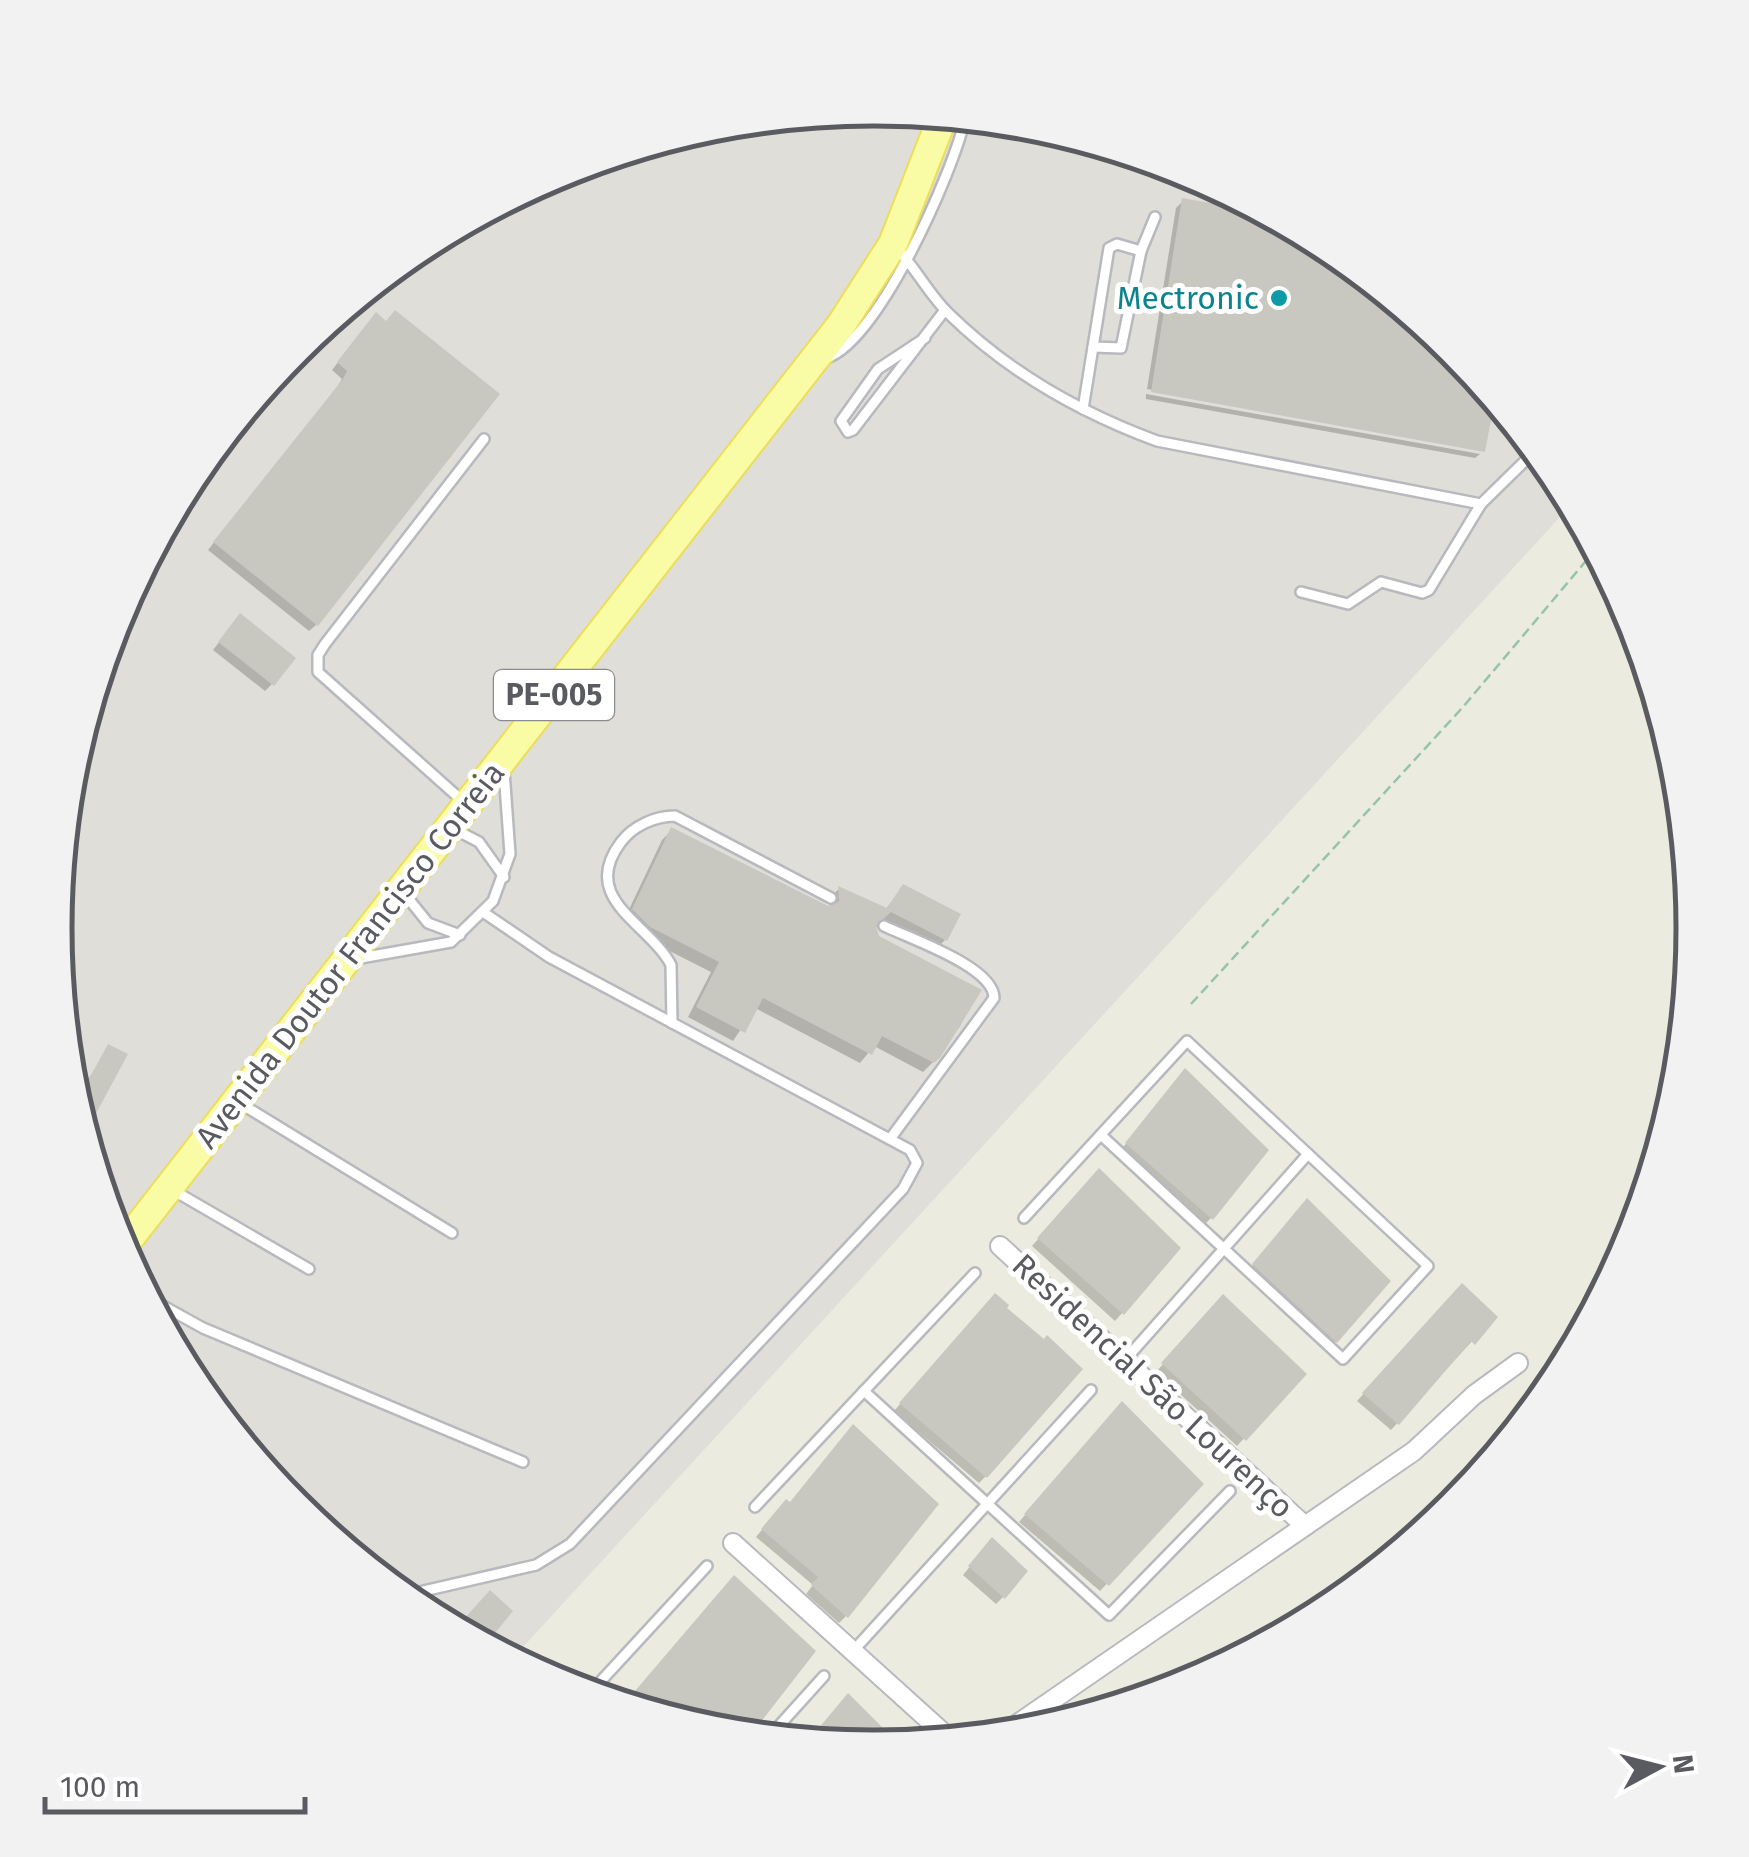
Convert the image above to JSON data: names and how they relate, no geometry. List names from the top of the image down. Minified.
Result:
{"streets":{"main road":["PE-005","Avenida Doutor Francisco Correia"],"street":["Residencial São Lourenço"]},"places":["Mectronic"],"scale_bar":"100 m","north":"right"}
